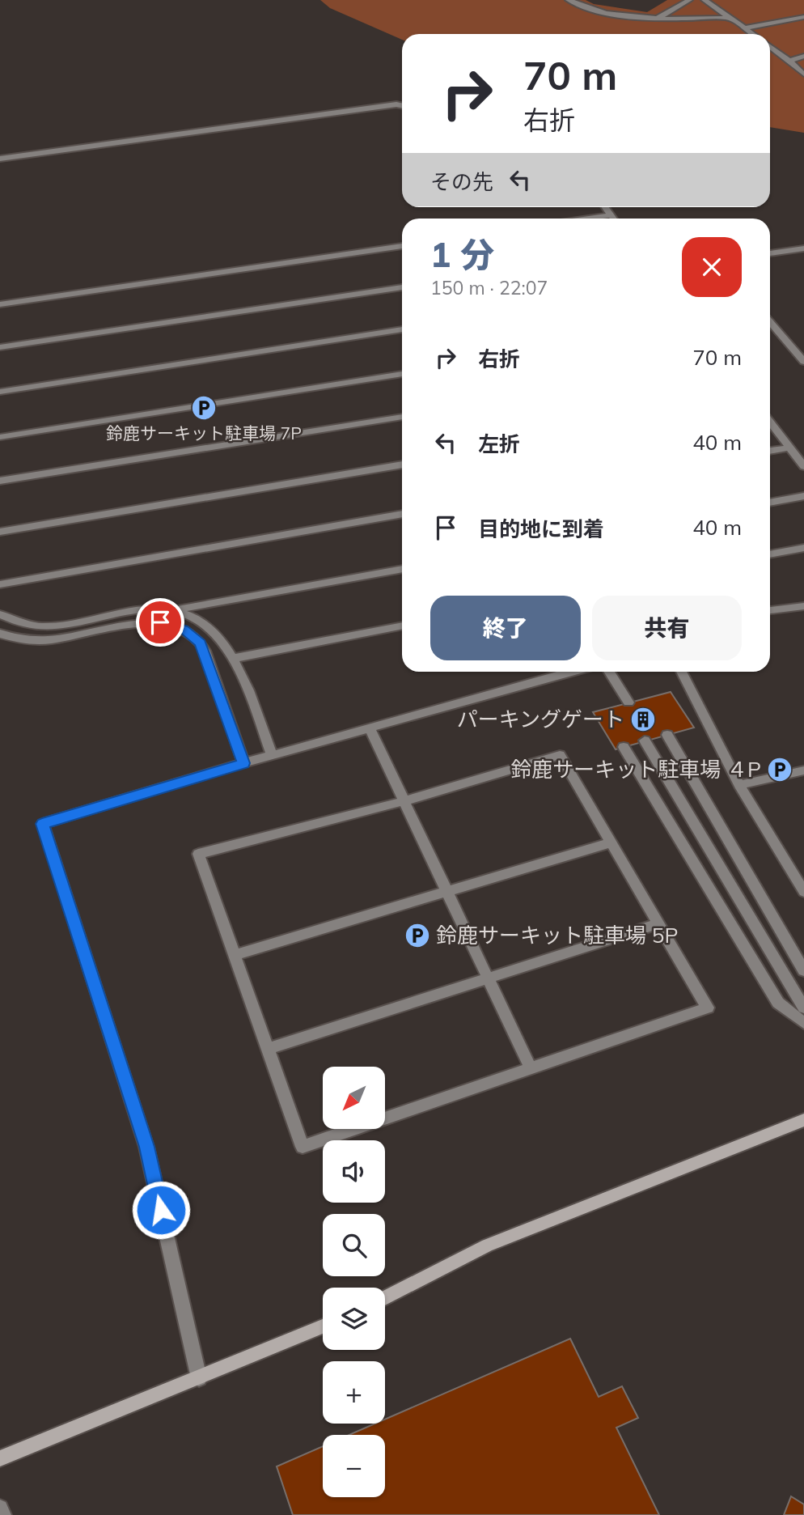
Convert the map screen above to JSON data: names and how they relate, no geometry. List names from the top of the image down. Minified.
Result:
{"places":{"parking":["鈴鹿サーキット駐車場 7P","鈴鹿サーキット駐車場 ４P","鈴鹿サーキット駐車場 5P"],"building":["パーキングゲート"]},"north":"bottom left","page":{"turn":["70 m","右折"],"then":"その先","heading":["1 分","150 m · 22:07"],"list":[{"name":"右折","value":"70 m"},{"name":"左折","value":"40 m"},{"name":"目的地に到着","value":"40 m"}],"buttons":["終了","共有"],"map_buttons":["+","−"]}}
